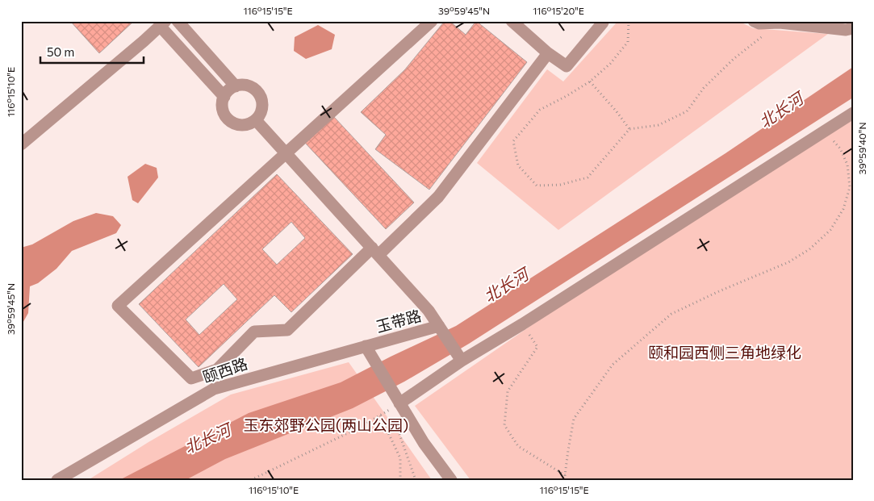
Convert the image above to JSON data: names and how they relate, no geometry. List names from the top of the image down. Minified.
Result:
{"streets":{"street":["玉带路","颐西路"]},"crossings":[["玉带路","颐西路"]],"water":["北长河"],"parks":["颐和园西侧三角地绿化","玉东郊野公园(两山公园)"],"scale_bar":"50 m","coordinates":["116°15'15\"E","39°59'45\"N","116°15'20\"E","116°15'10\"E","39°59'40\"N"]}
